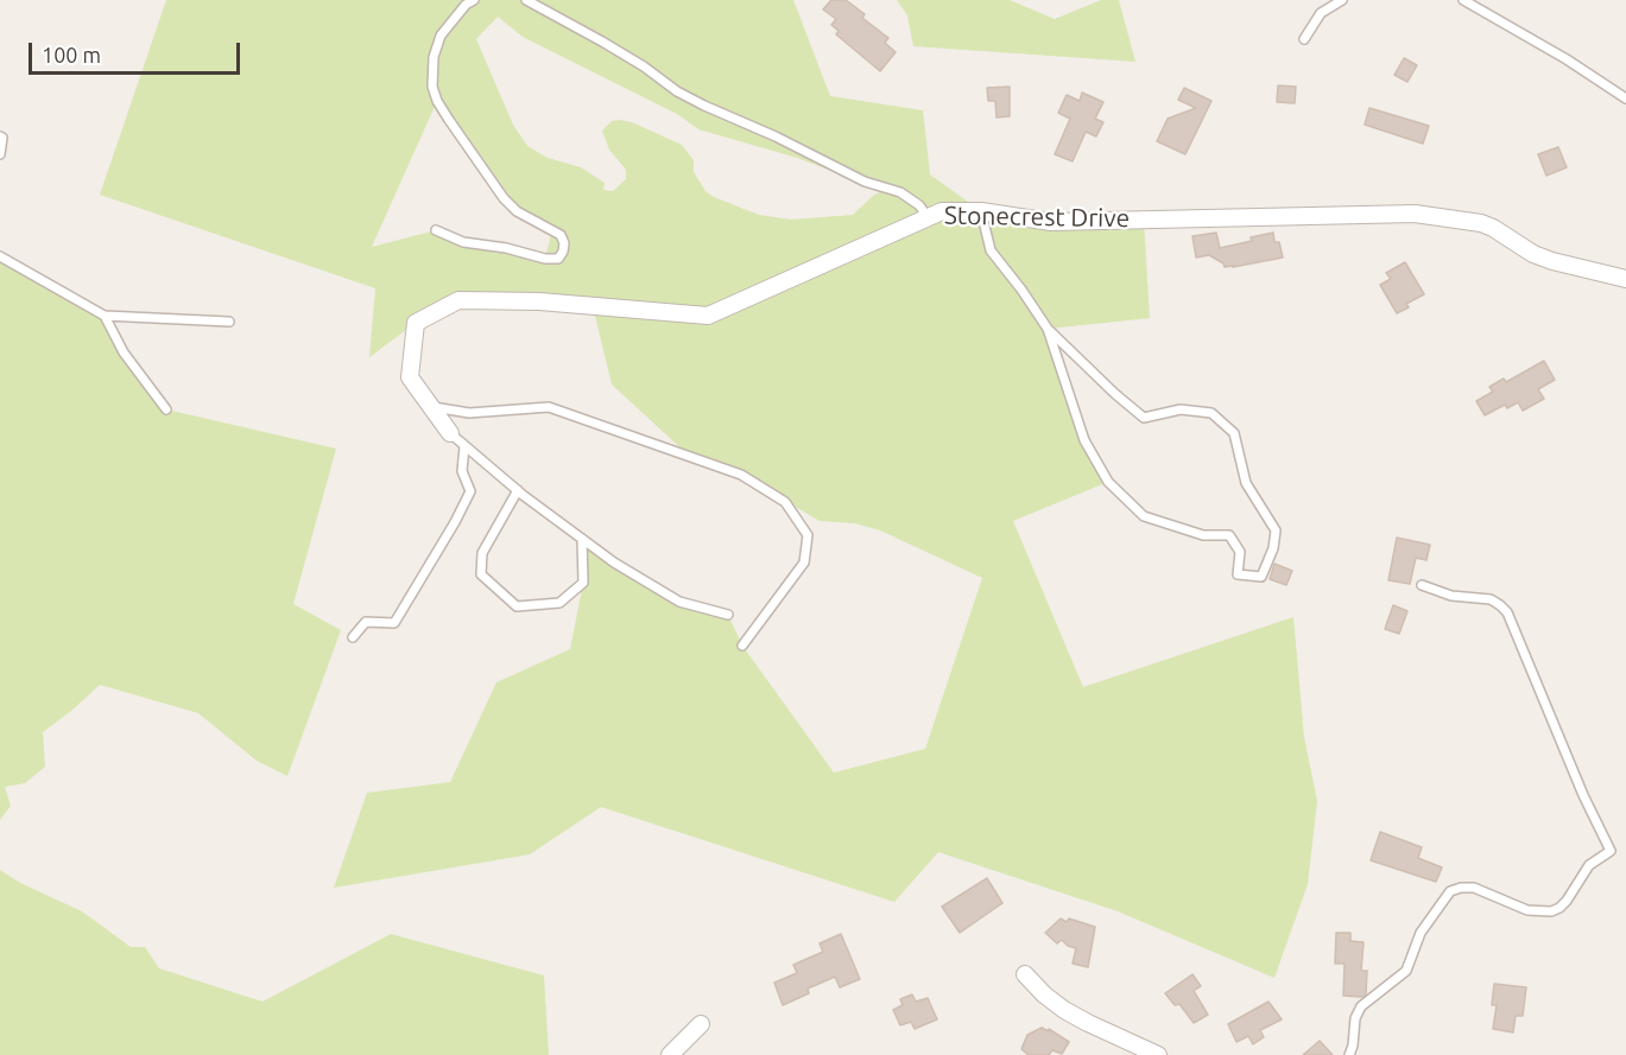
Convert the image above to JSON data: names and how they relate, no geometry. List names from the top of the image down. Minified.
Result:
{"streets":{"street":["Stonecrest Drive"]},"scale_bar":"100 m"}
